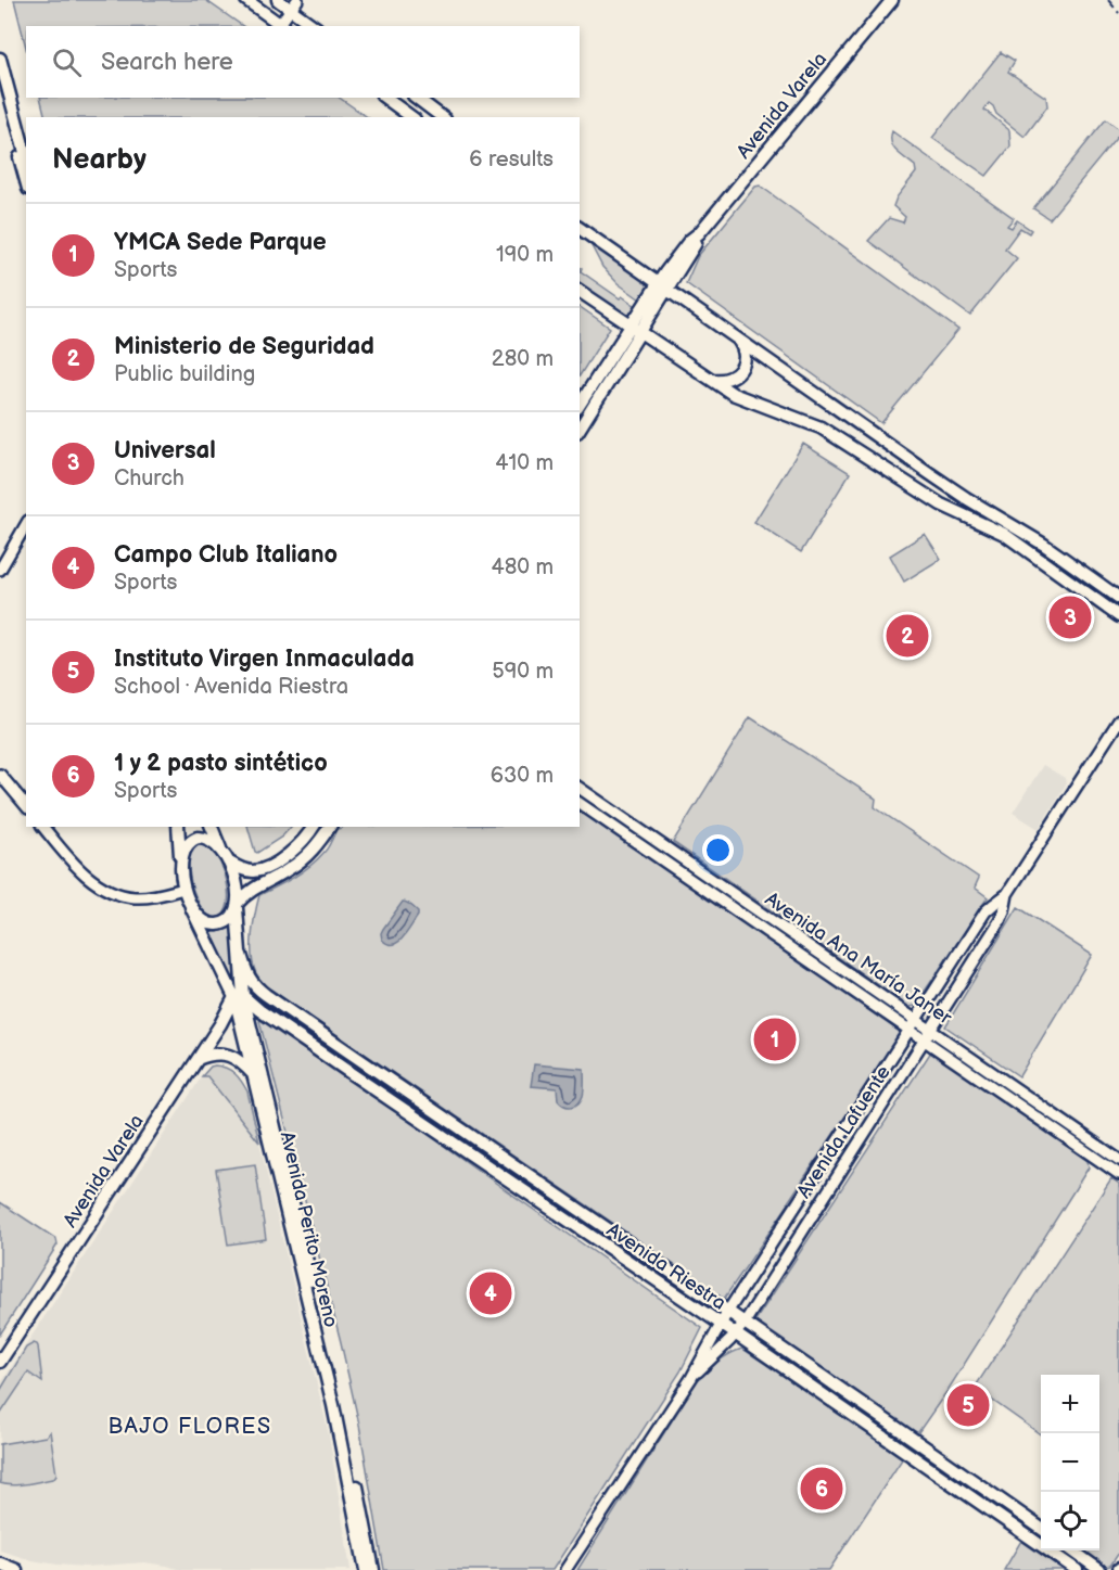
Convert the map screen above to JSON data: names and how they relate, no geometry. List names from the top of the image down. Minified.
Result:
{"streets":{"main road":["Avenida Varela","Avenida Perito Moreno","Avenida Riestra"],"street":["Avenida Ana María Janer","Avenida Lafuente"]},"crossings":[["Avenida Varela","Avenida Perito Moreno"],["Avenida Varela","Avenida Riestra"],["Avenida Ana María Janer","Avenida Lafuente"],["Avenida Lafuente","Avenida Riestra"],["Avenida Perito Moreno","Avenida Riestra"]],"districts":["BAJO FLORES"],"page":{"search":"Search here","heading":["Nearby","6 results"],"list":[{"mark":"1","name":"YMCA Sede Parque","note":"Sports","value":"190 m"},{"mark":"2","name":"Ministerio de Seguridad","note":"Public building","value":"280 m"},{"mark":"3","name":"Universal","note":"Church","value":"410 m"},{"mark":"4","name":"Campo Club Italiano","note":"Sports","value":"480 m"},{"mark":"5","name":"Instituto Virgen Inmaculada","note":"School · Avenida Riestra","value":"590 m"},{"mark":"6","name":"1 y 2 pasto sintético","note":"Sports","value":"630 m"}],"pins":["3","2","1","4","5","6"],"map_buttons":["+","−"]}}
